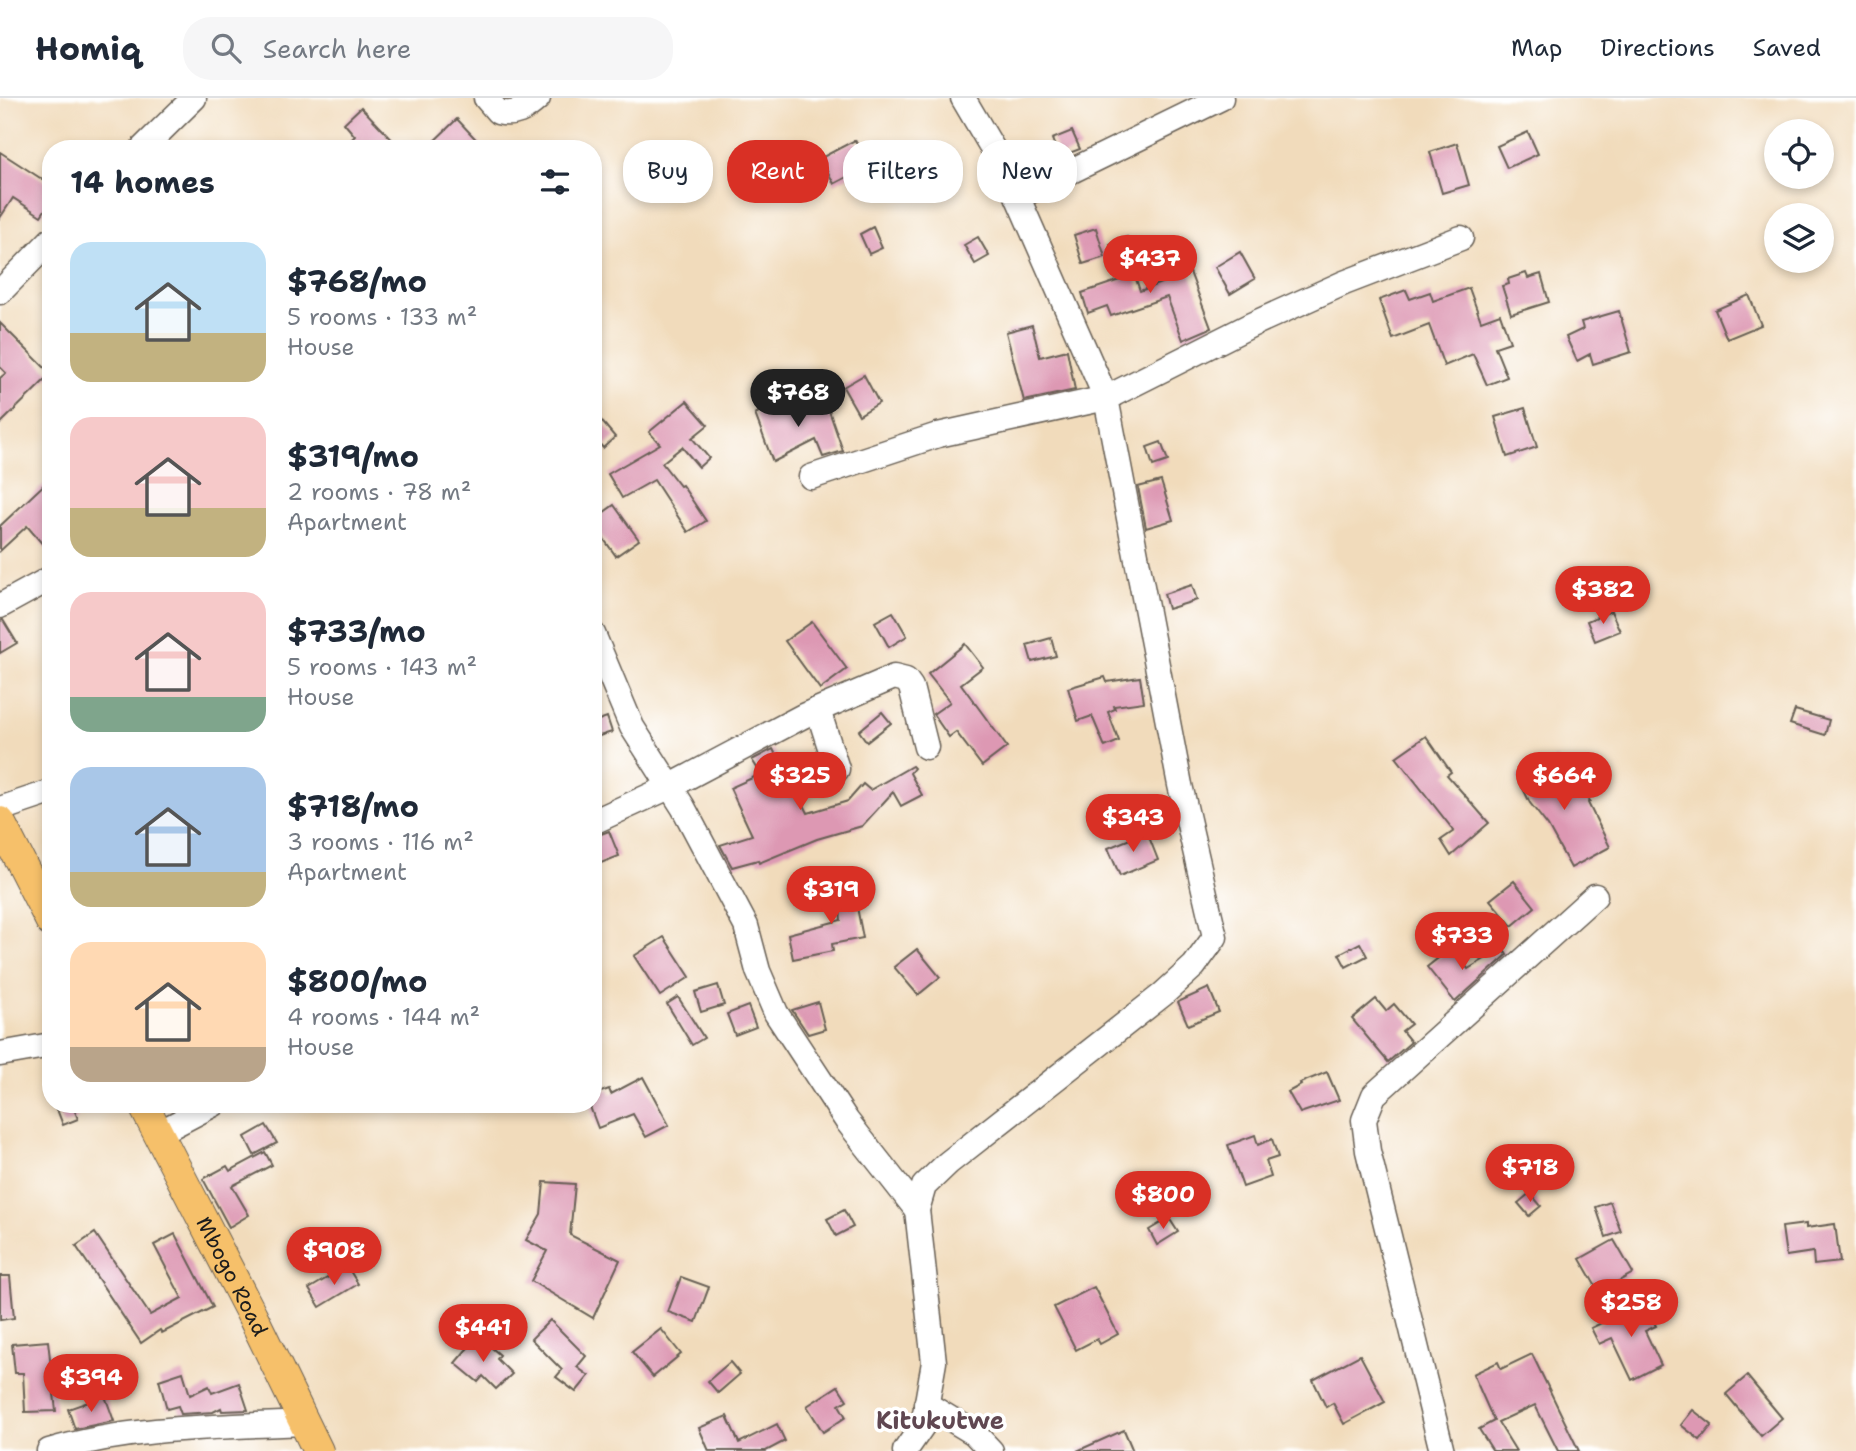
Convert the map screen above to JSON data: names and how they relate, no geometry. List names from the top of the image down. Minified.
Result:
{"streets":{"main road":["Mbogo Road"]},"districts":["Kitukutwe"],"page":{"header":"Homiq","search":"Search here","nav":["Map","Directions","Saved"],"chip":["Buy","Rent","Filters","New"],"heading":"14 homes","list":[{"name":"$768/mo","note":"5 rooms · 133 m² · House"},{"name":"$319/mo","note":"2 rooms · 78 m² · Apartment"},{"name":"$733/mo","note":"5 rooms · 143 m² · House"},{"name":"$718/mo","note":"3 rooms · 116 m² · Apartment"},{"name":"$800/mo","note":"4 rooms · 144 m² · House"}],"price":["$437","$768","$382","$325","$664","$343","$319","$733","$718","$800","$908","$258","$441","$394"]}}
